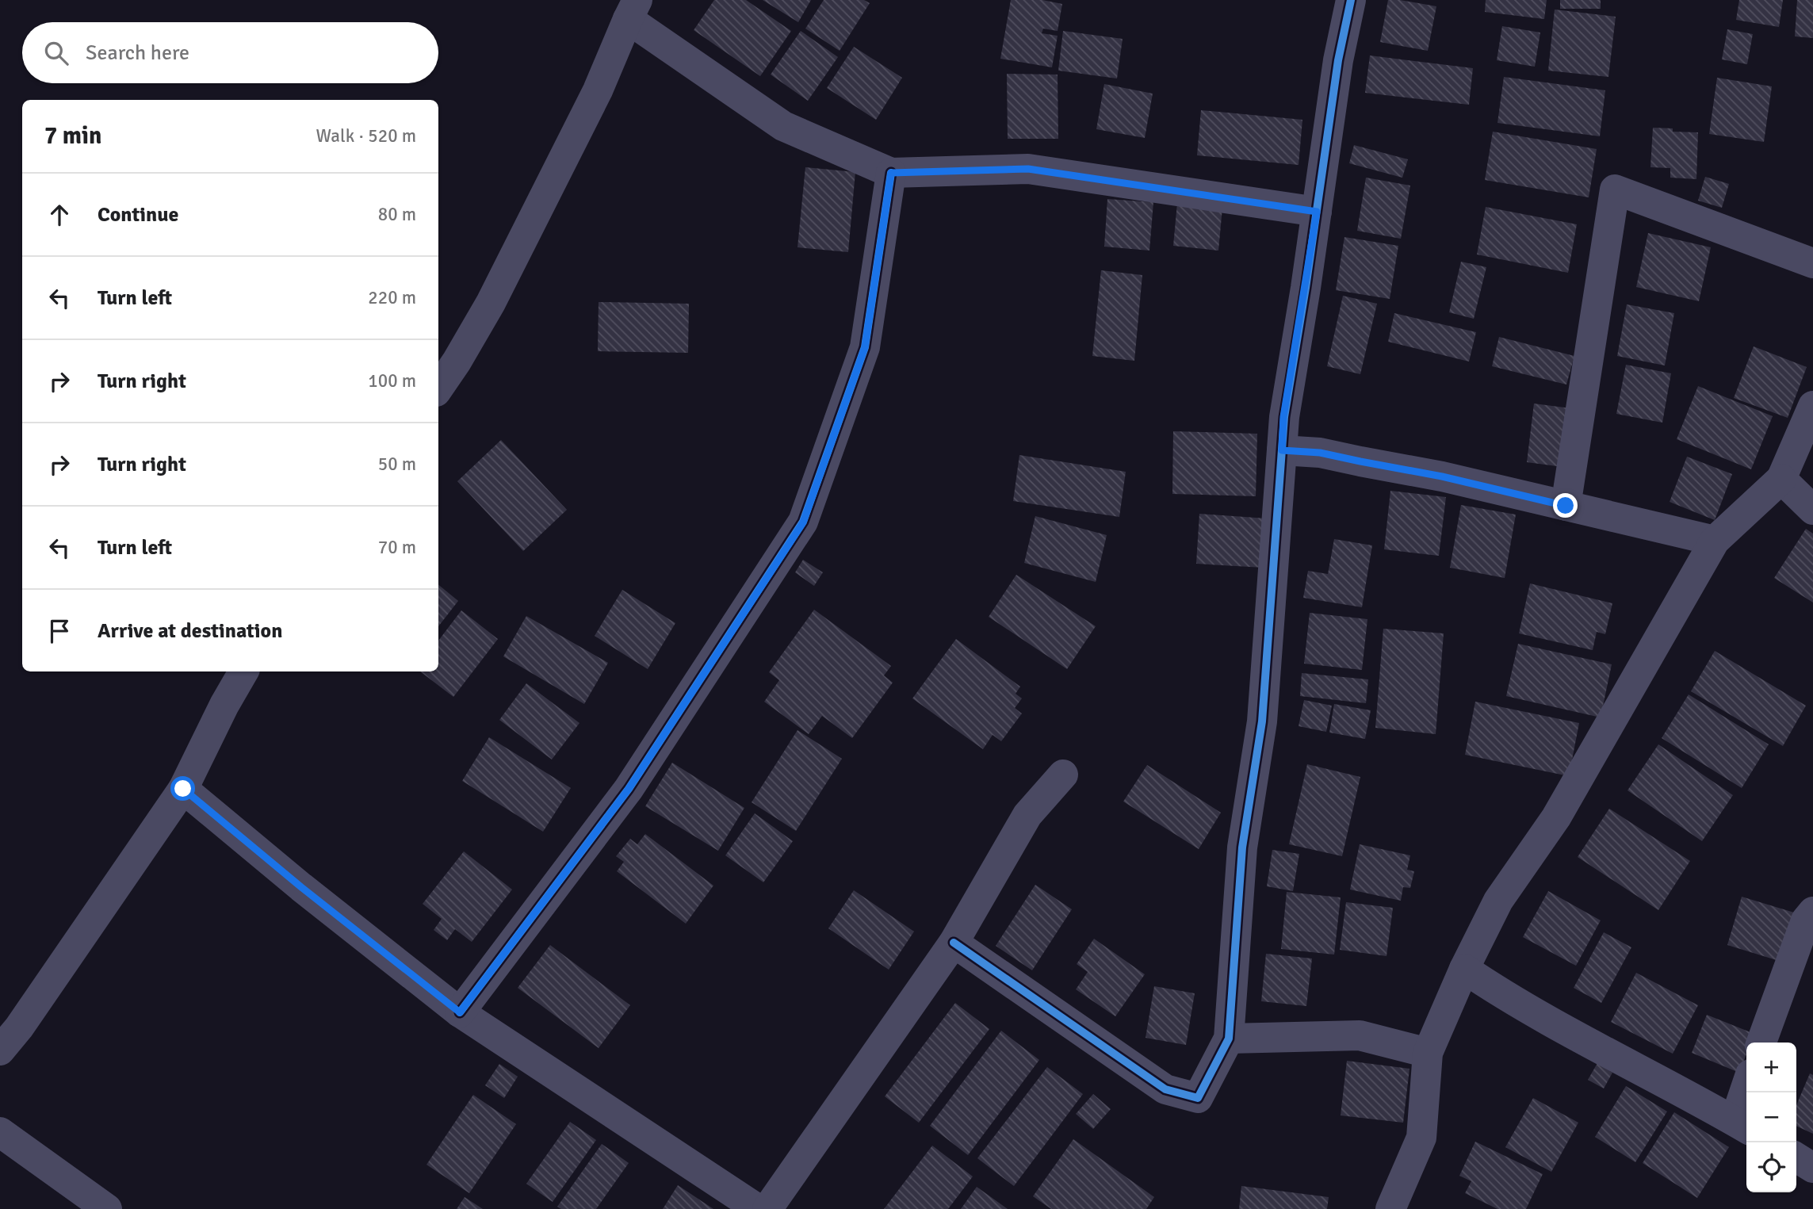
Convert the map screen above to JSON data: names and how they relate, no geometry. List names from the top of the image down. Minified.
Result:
{"page":{"search":"Search here","heading":["7 min","Walk · 520 m"],"list":[["Continue","80 m"],["Turn left","220 m"],["Turn right","100 m"],["Turn right","50 m"],["Turn left","70 m"],"Arrive at destination"],"map_buttons":["+","−"]}}
